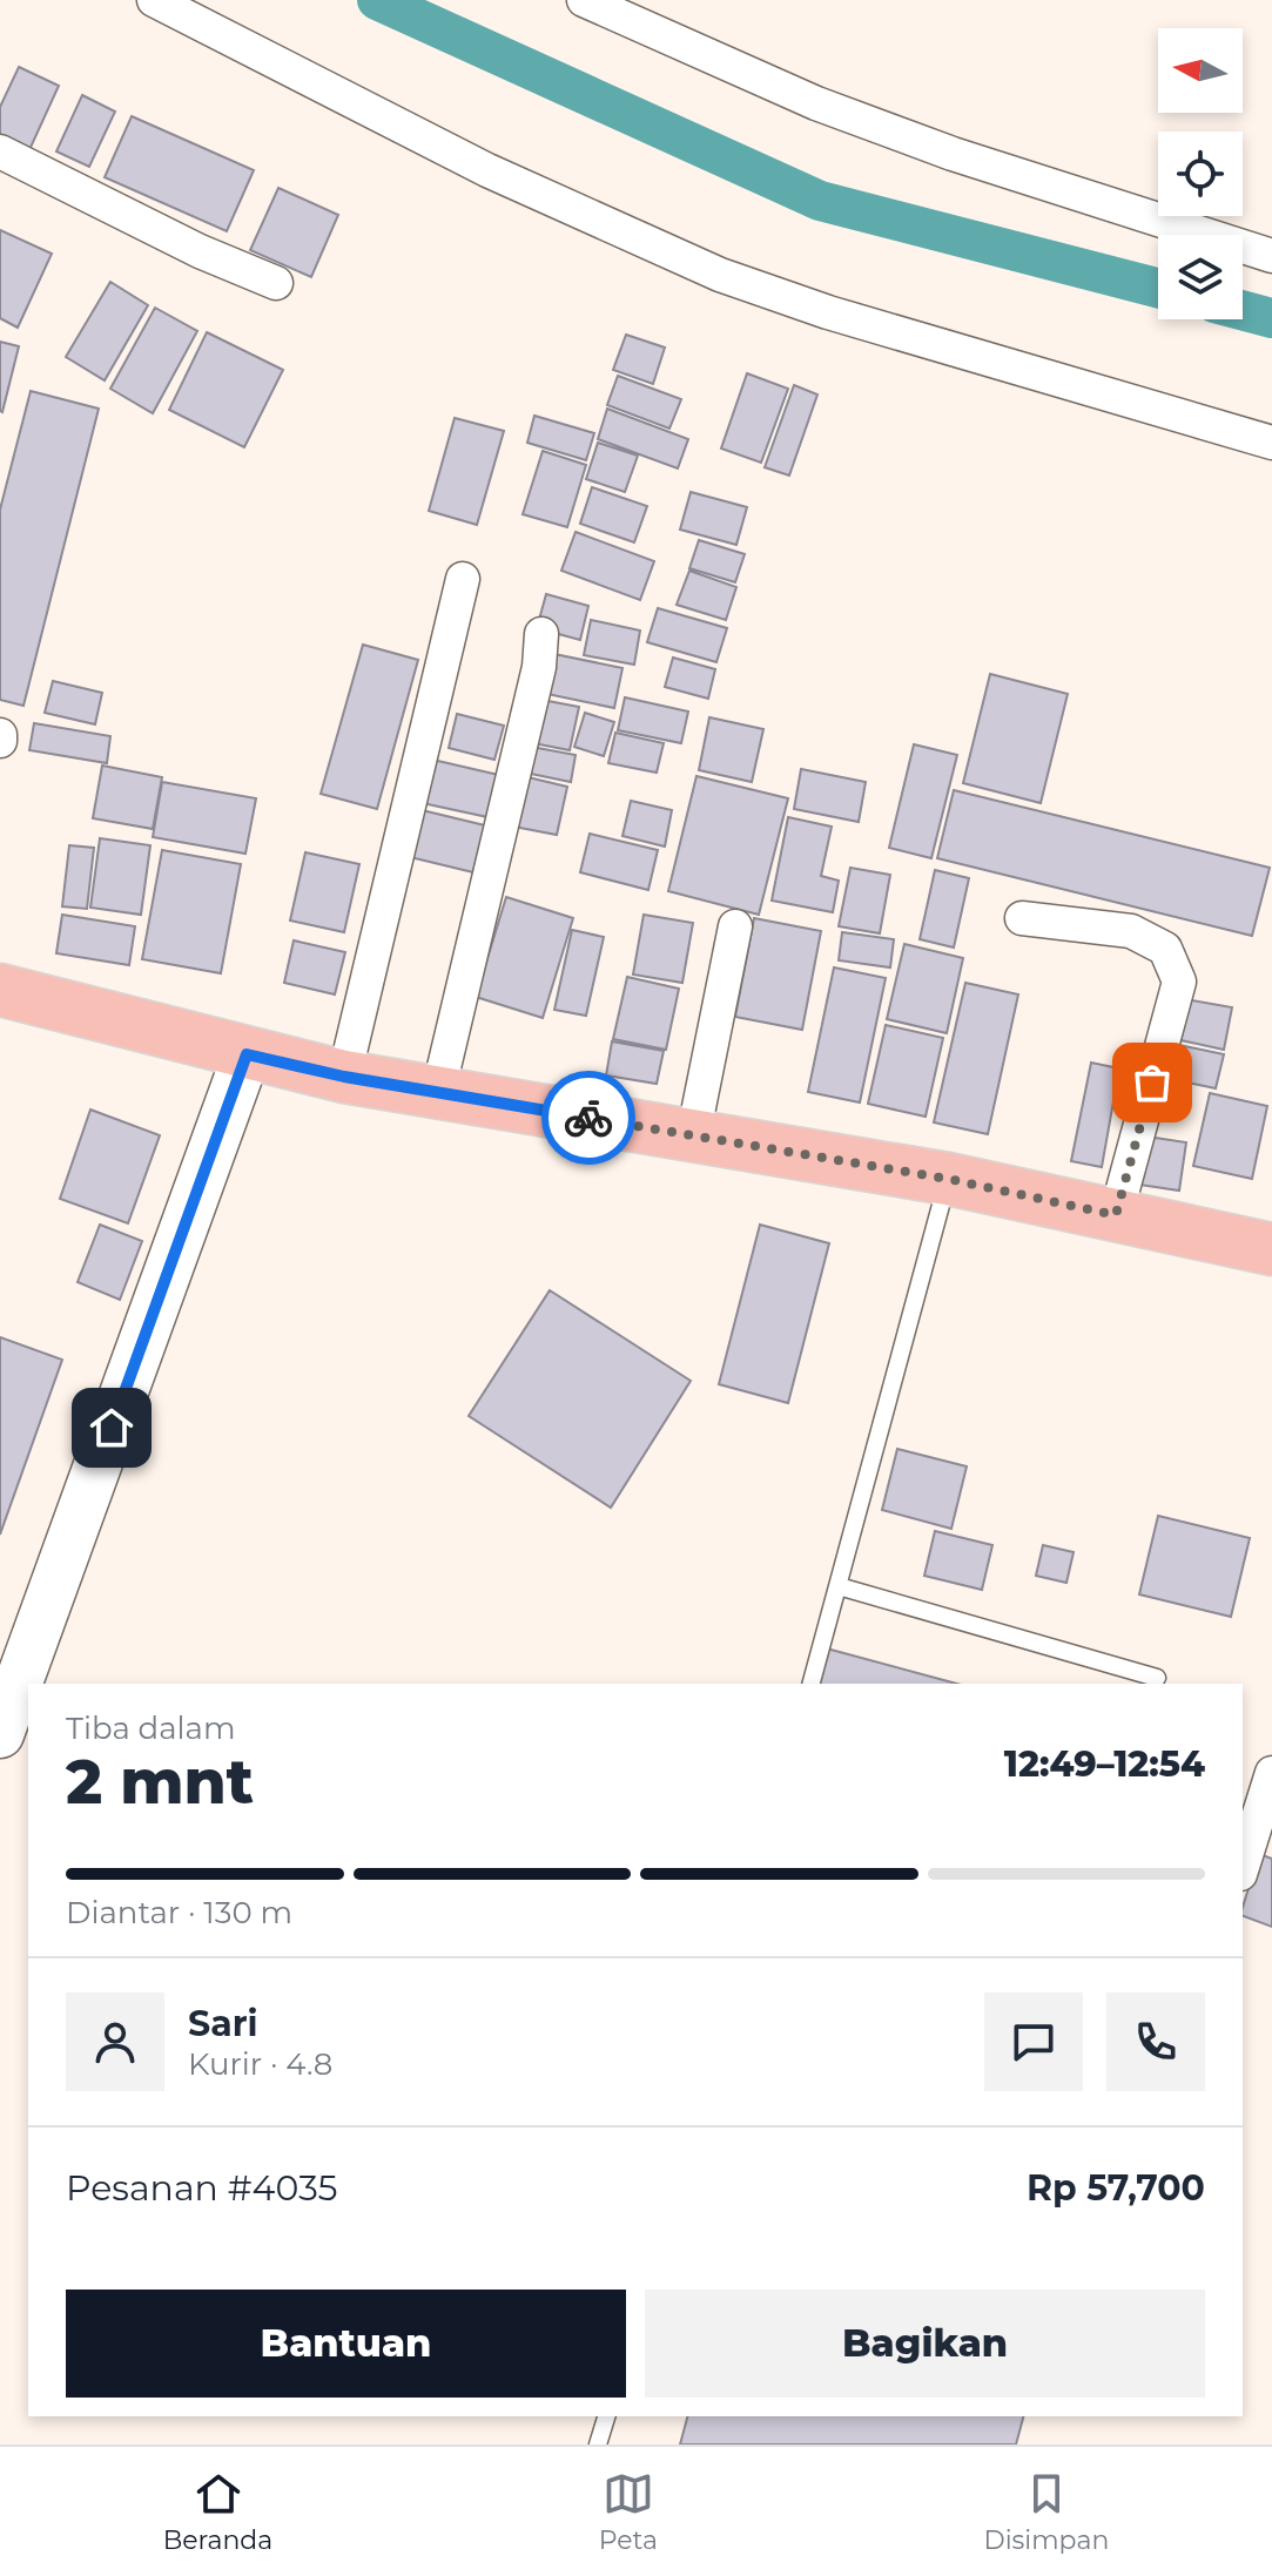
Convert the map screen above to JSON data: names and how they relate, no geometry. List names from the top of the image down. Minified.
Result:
{"north":"left","page":{"heading":["2 mnt","Tiba dalam","12:49–12:54"],"panel":["Sari","Kurir · 4.8","Pesanan #4035","Rp 57,700"],"bar":"Diantar · 130 m","buttons":["Bantuan","Bagikan"],"tabs":["Beranda","Peta","Disimpan"]}}
